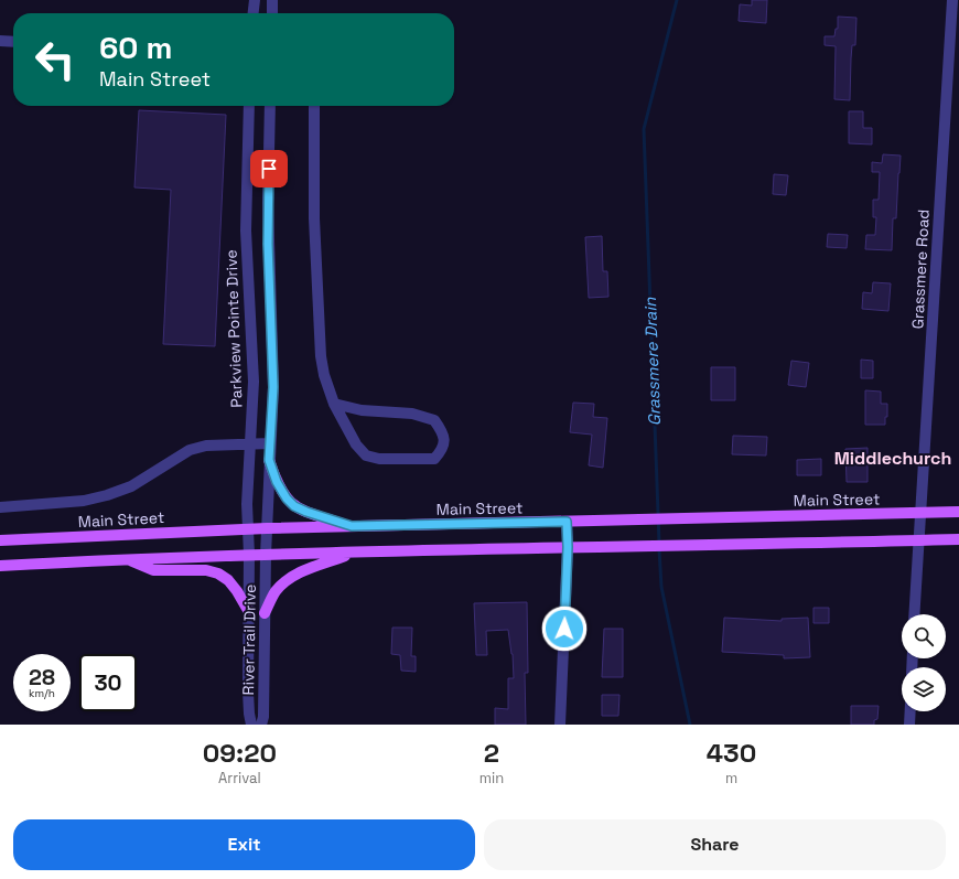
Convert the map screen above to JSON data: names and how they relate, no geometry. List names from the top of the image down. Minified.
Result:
{"streets":{"main road":["Main Street"],"street":["Grassmere Road","Parkview Pointe Drive","River Trail Drive"]},"crossings":[["Grassmere Road","Main Street"],["Parkview Pointe Drive","Main Street"],["Parkview Pointe Drive","River Trail Drive"]],"districts":["Middlechurch"],"water":["Grassmere Drain"],"page":{"turn":["60 m","Main Street"],"speed":"28 km/h","limit":"30","eta":["09:20","Arrival","2","min","430","m"],"buttons":["Exit","Share"]}}
